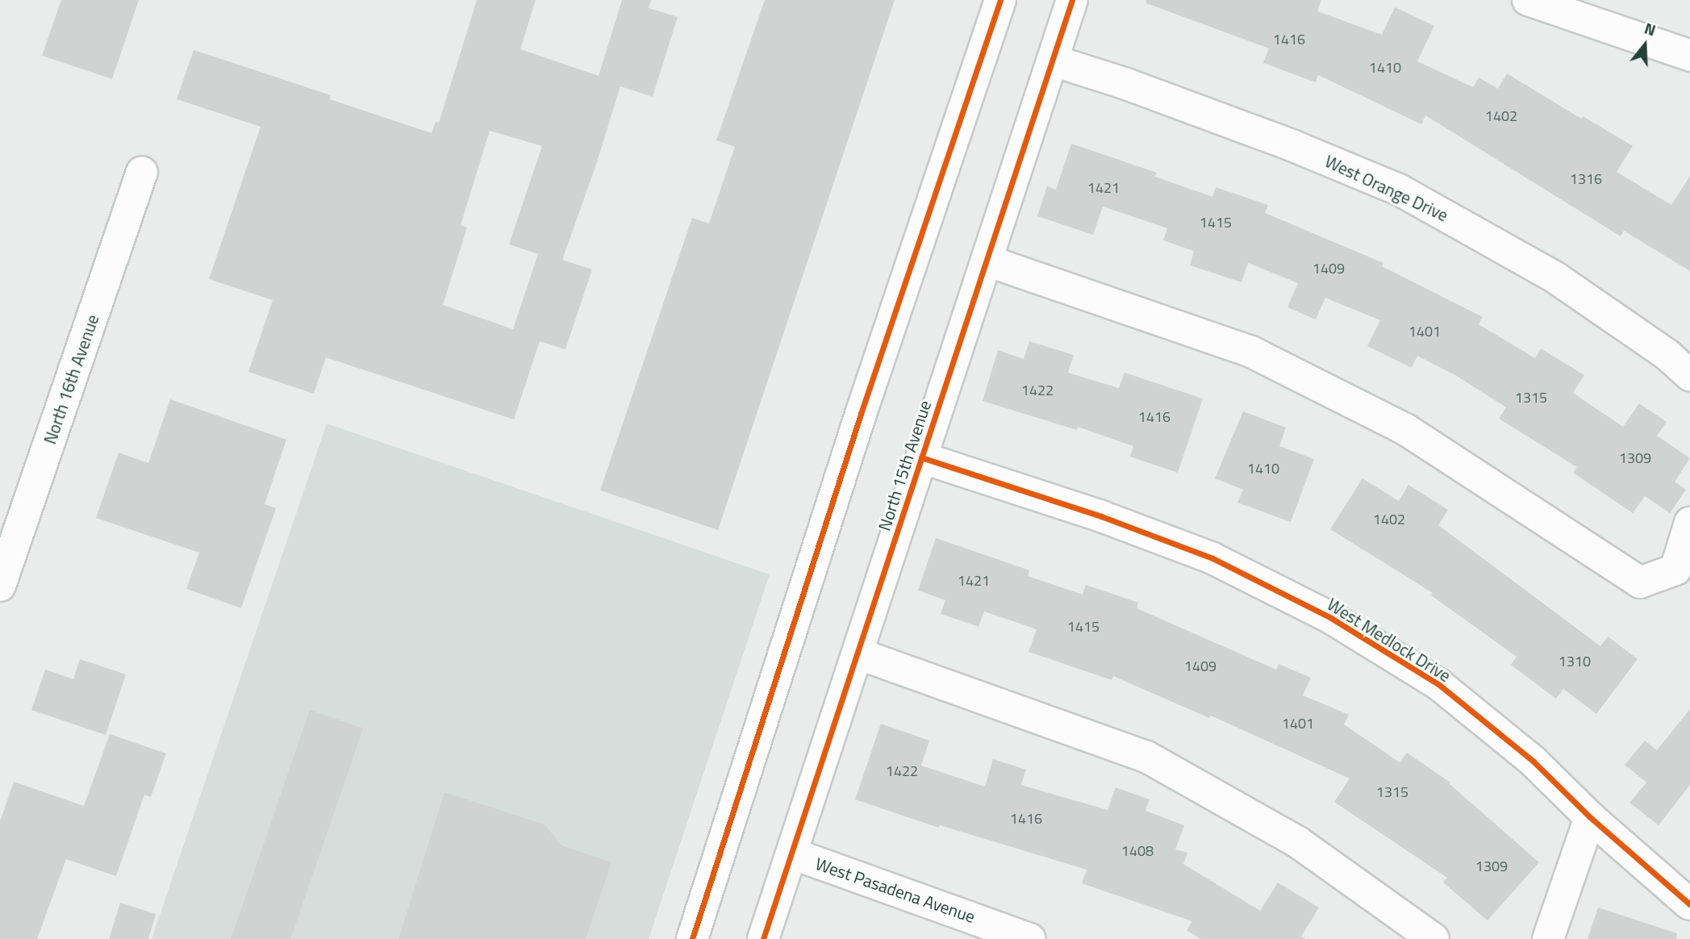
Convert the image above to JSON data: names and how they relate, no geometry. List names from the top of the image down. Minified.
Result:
{"streets":{"street":["West Orange Drive","North 16th Avenue","North 15th Avenue","West Medlock Drive","West Pasadena Avenue"]},"crossings":[["West Orange Drive","North 15th Avenue"],["North 15th Avenue","West Medlock Drive"],["North 15th Avenue","West Pasadena Avenue"]],"house_numbers":["1416","1410","1402","1316","1421","1415","1409","1401","1422","1315","1416","1309","1410","1402","1421","1415","1310","1409","1401","1422","1315","1416","1408","1309"],"north":"top"}
